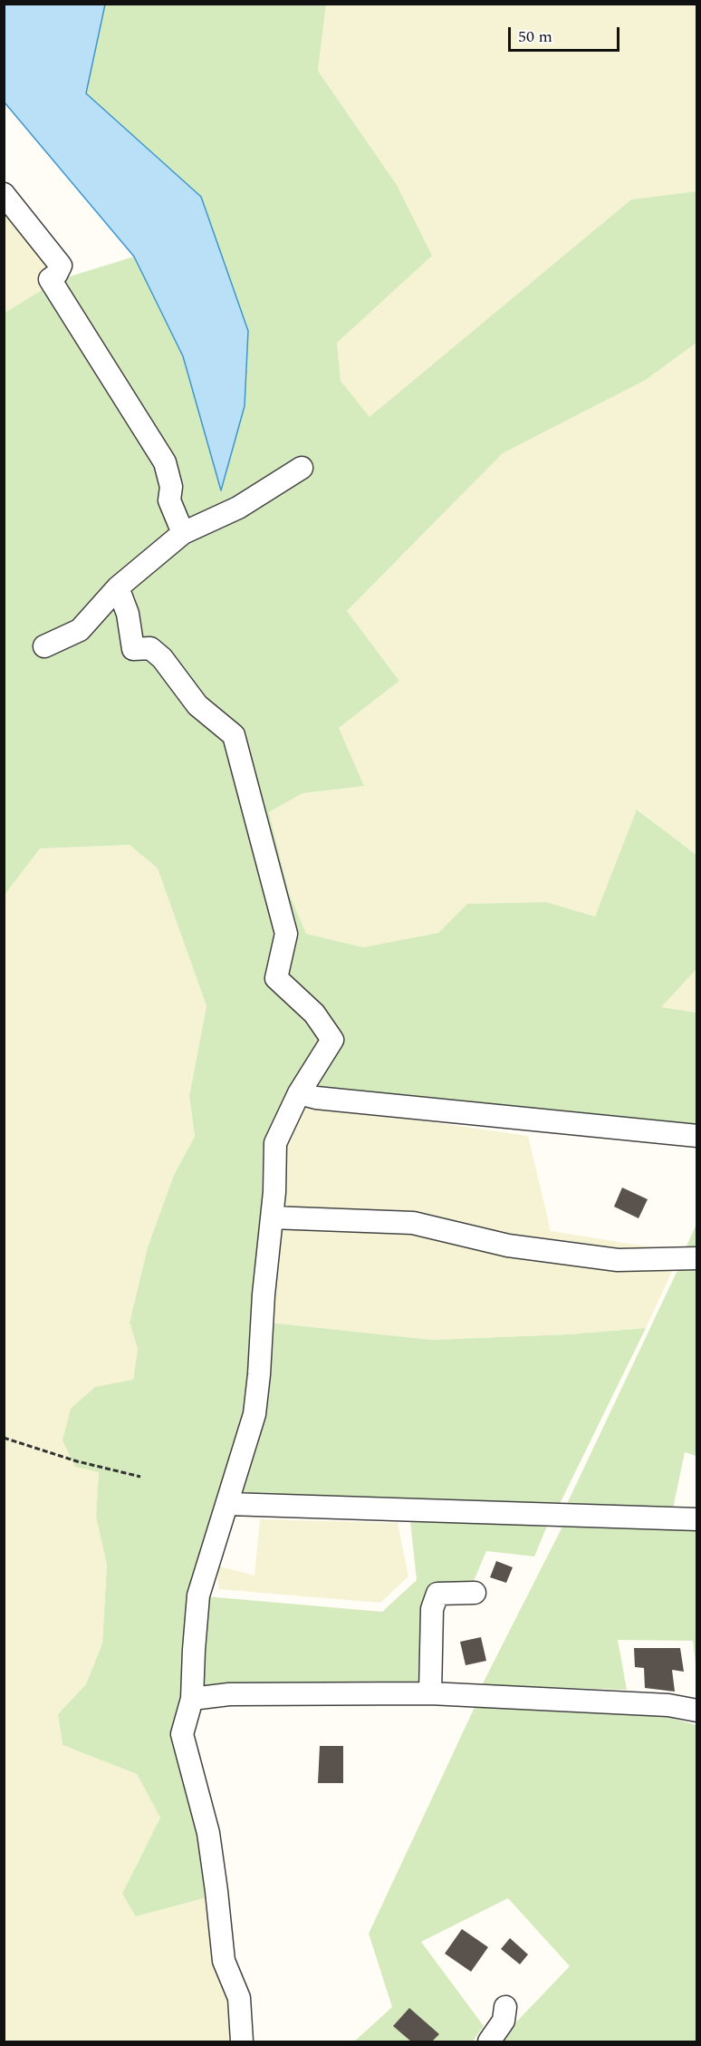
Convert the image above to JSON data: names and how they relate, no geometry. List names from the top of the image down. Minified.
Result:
{"scale_bar":"50 m"}
